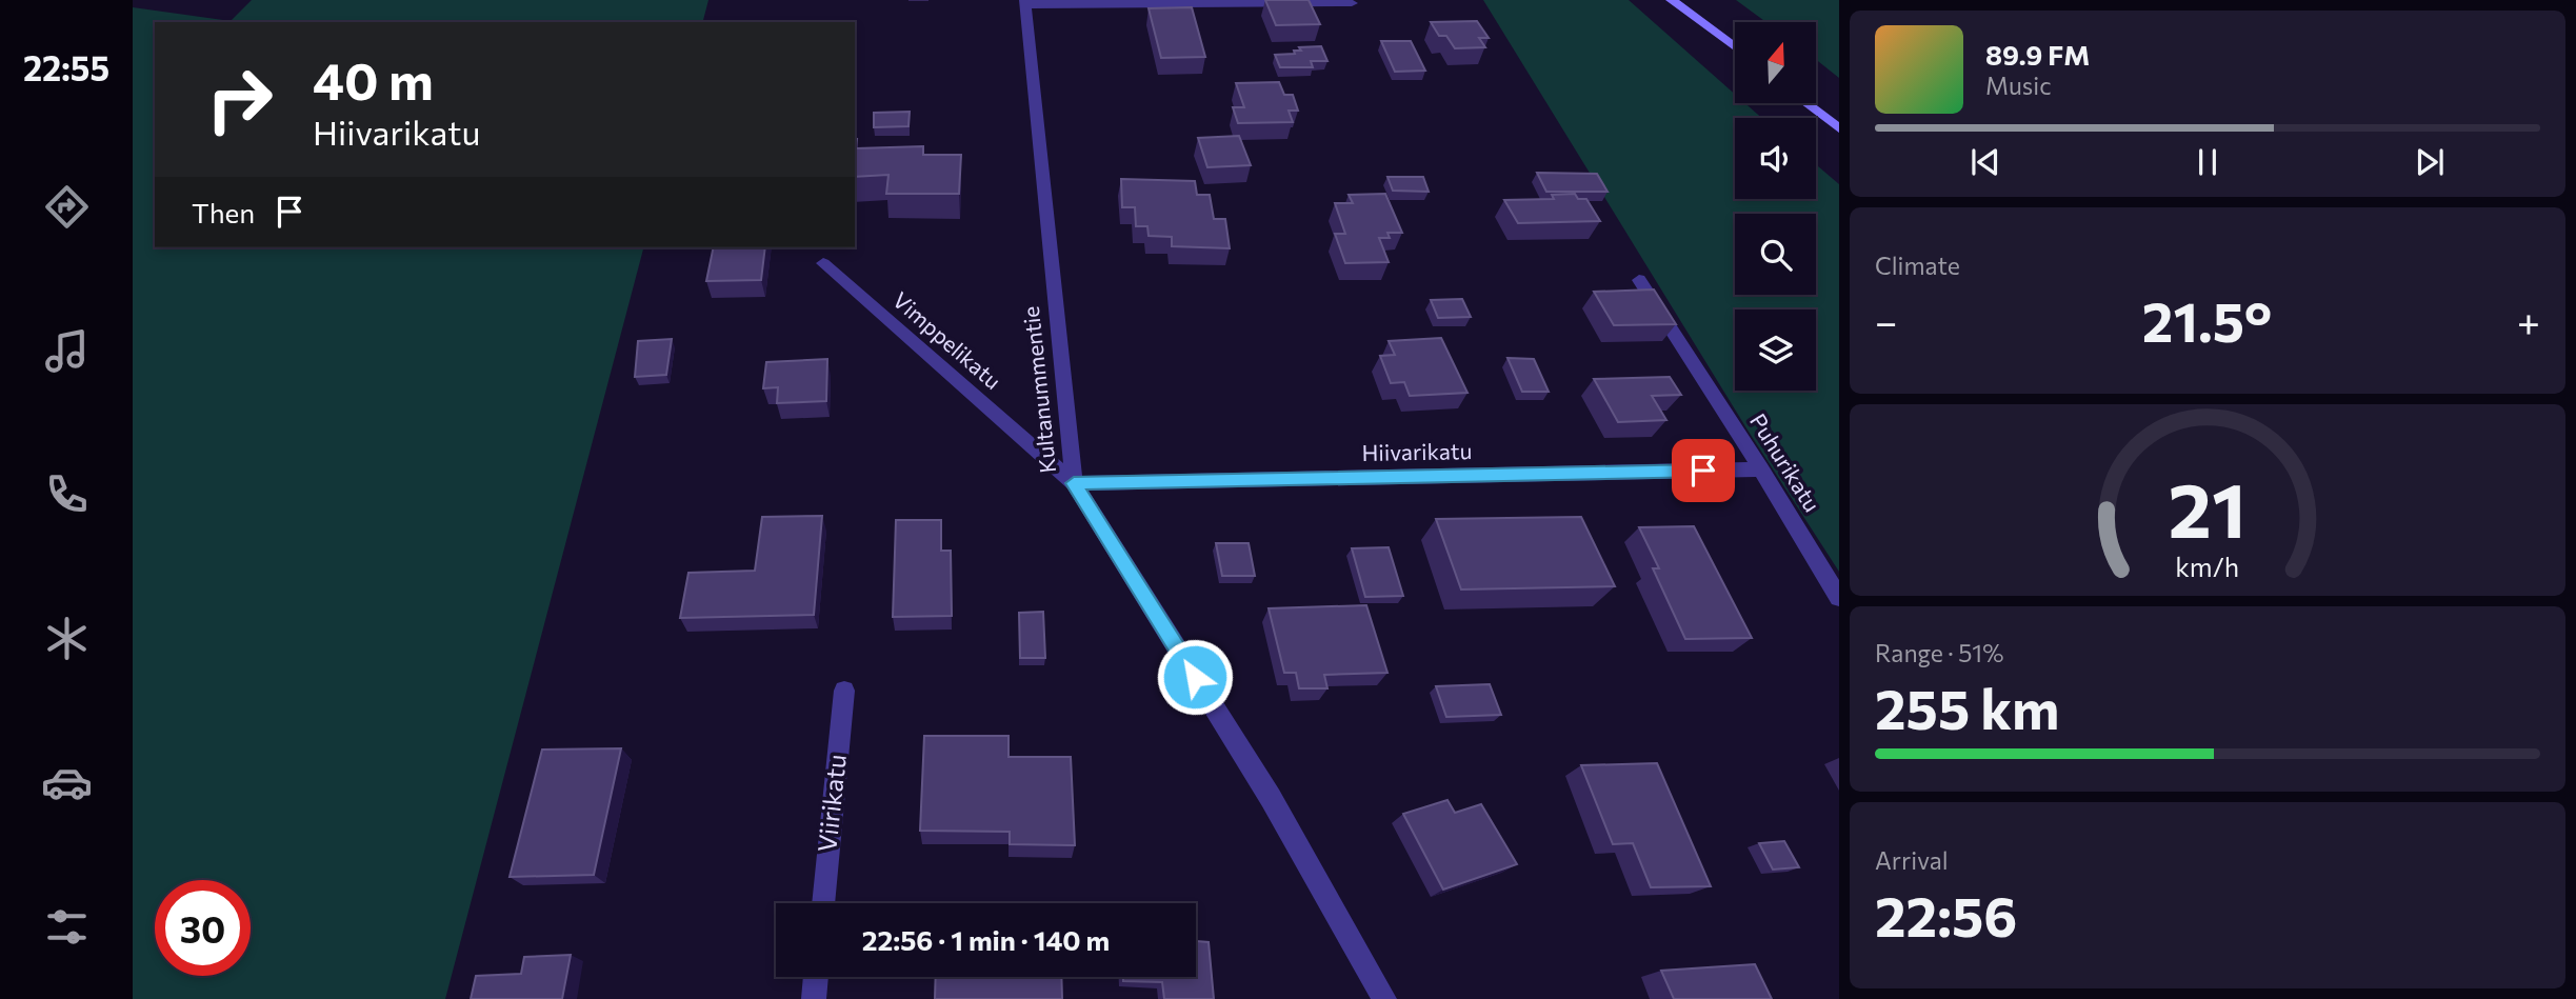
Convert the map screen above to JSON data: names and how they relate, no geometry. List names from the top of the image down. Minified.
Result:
{"streets":{"street":["Vimppelikatu","Kultanummentie","Hiivarikatu","Puhurikatu","Viirikatu"]},"crossings":[["Vimppelikatu","Kultanummentie"],["Vimppelikatu","Hiivarikatu"],["Kultanummentie","Hiivarikatu"],["Hiivarikatu","Puhurikatu"]],"north":"top","page":{"tabs":"22:55","turn":["40 m","Hiivarikatu"],"song":["89.9 FM","Music"],"then":"Then","tile":["Climate",["Range · 51%","255 km"],["Arrival","22:56"]],"heat":["−","21.5°","+"],"limit":"30","trip":"22:56 · 1 min · 140 m","gauge":["21","km/h"]}}
